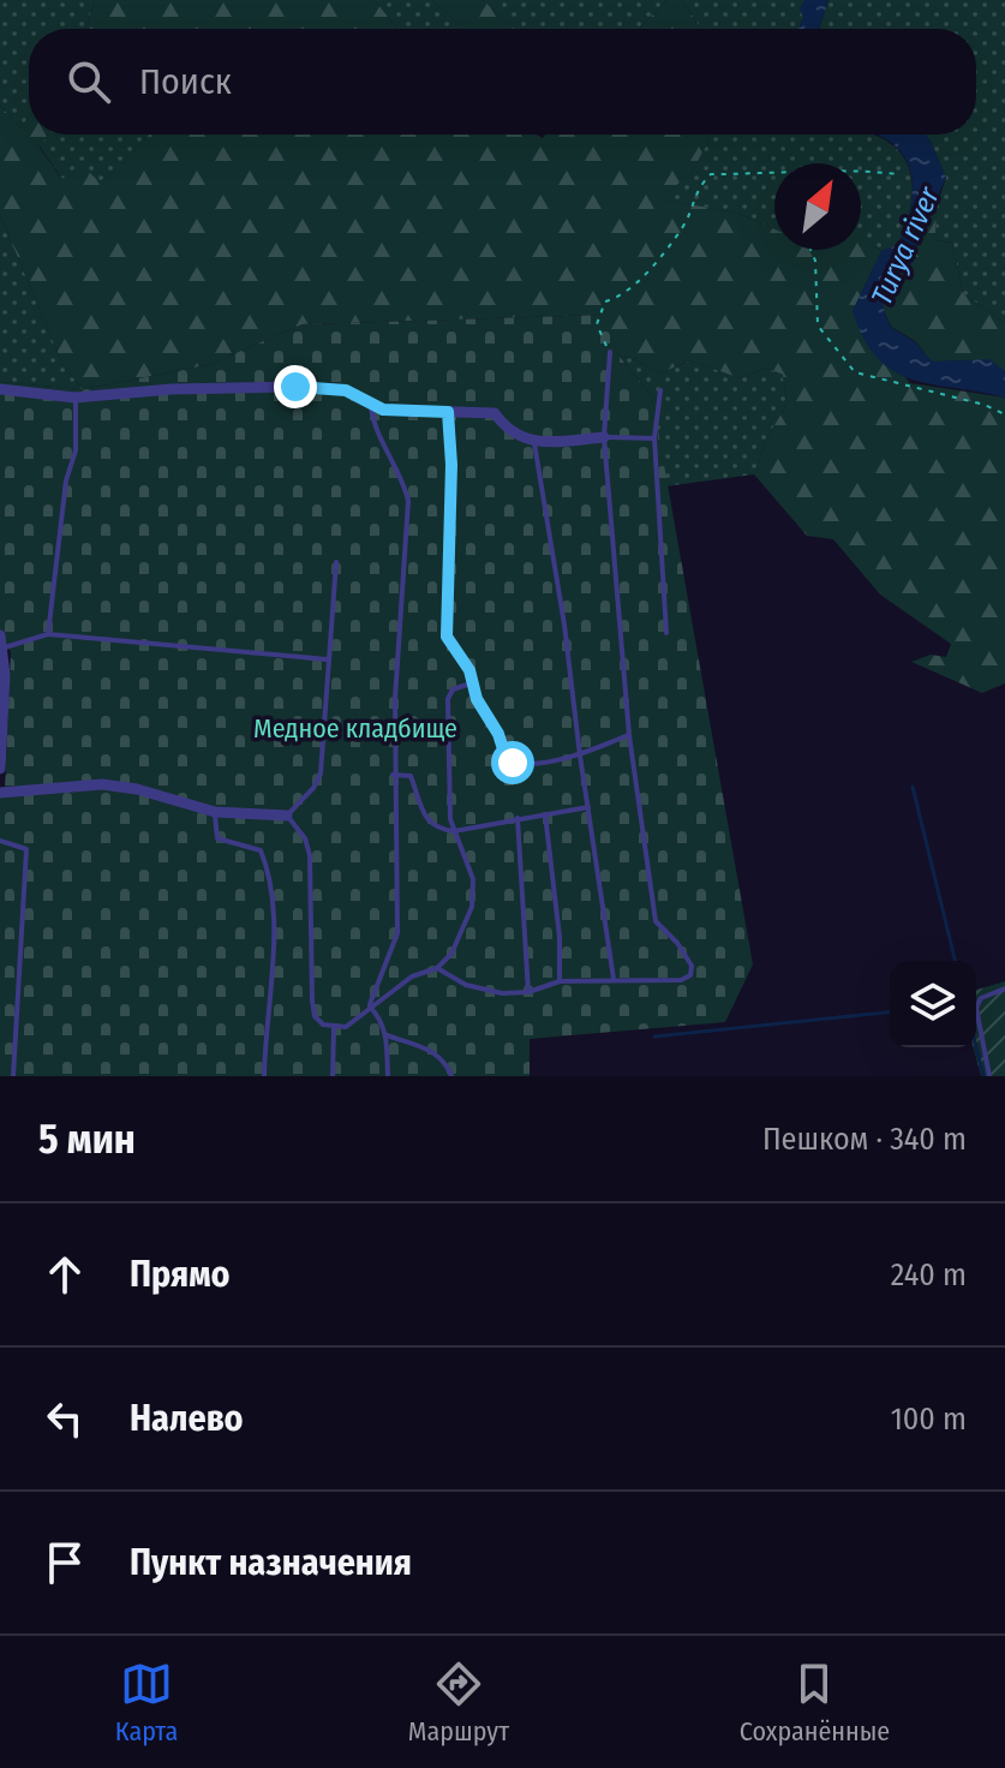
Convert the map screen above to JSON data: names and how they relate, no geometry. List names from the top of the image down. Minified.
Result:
{"water":["Turya river"],"parks":["Медное кладбище"],"north":"top right","page":{"search":"Поиск","heading":["5 мин","Пешком · 340 m"],"list":[["Прямо","240 m"],["Налево","100 m"],"Пункт назначения"],"nav":["Карта","Маршрут","Сохранённые"]}}
